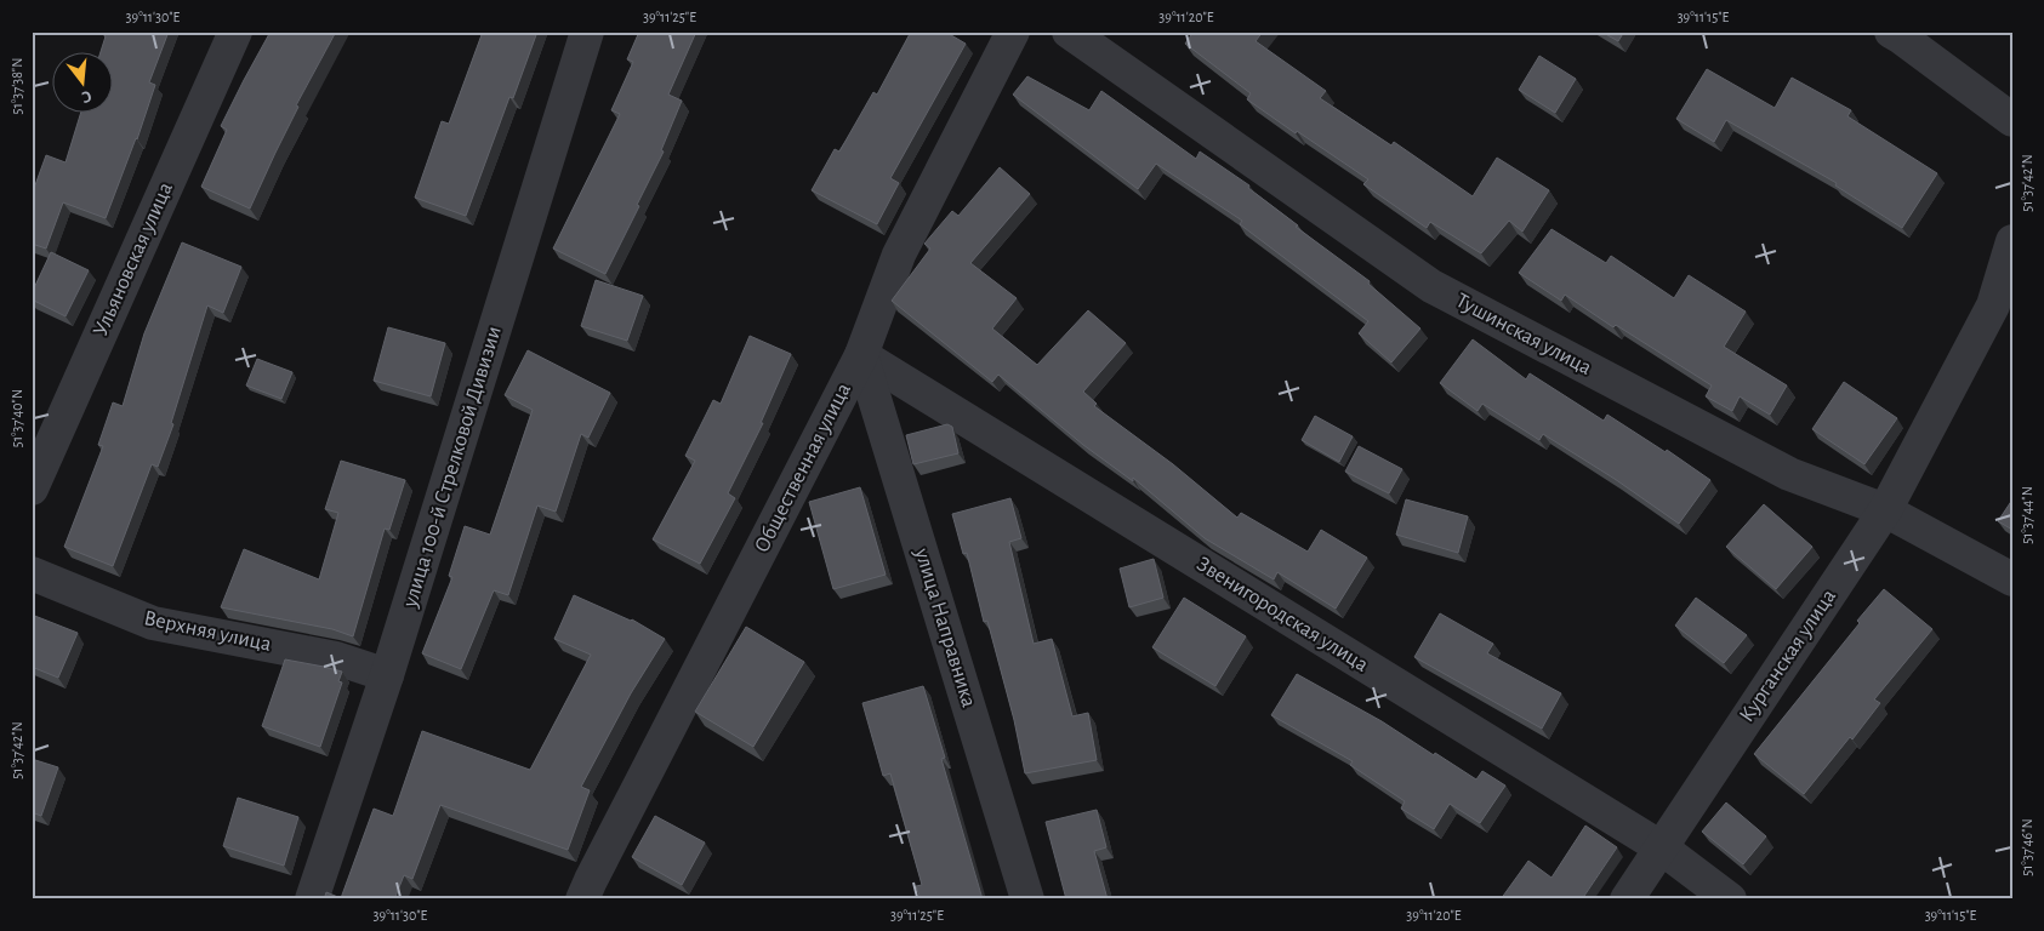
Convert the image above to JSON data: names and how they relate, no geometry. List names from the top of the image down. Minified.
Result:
{"streets":{"street":["Ульяновская улица","Тушинская улица","улица 100-й Стрелковой Дивизии","Общественная улица","Звенигородская улица","улица Направника","Верхняя улица","Курганская улица"]},"crossings":[["Тушинская улица","Курганская улица"],["улица 100-й Стрелковой Дивизии","Верхняя улица"],["Общественная улица","Звенигородская улица"],["Общественная улица","улица Направника"],["Звенигородская улица","улица Направника"],["Звенигородская улица","Курганская улица"]],"north":"bottom","coordinates":["39°11'30\"E","39°11'25\"E","39°11'20\"E","39°11'15\"E","51°37'38\"N","51°37'42\"N","51°37'40\"N","51°37'44\"N","51°37'46\"N"]}
